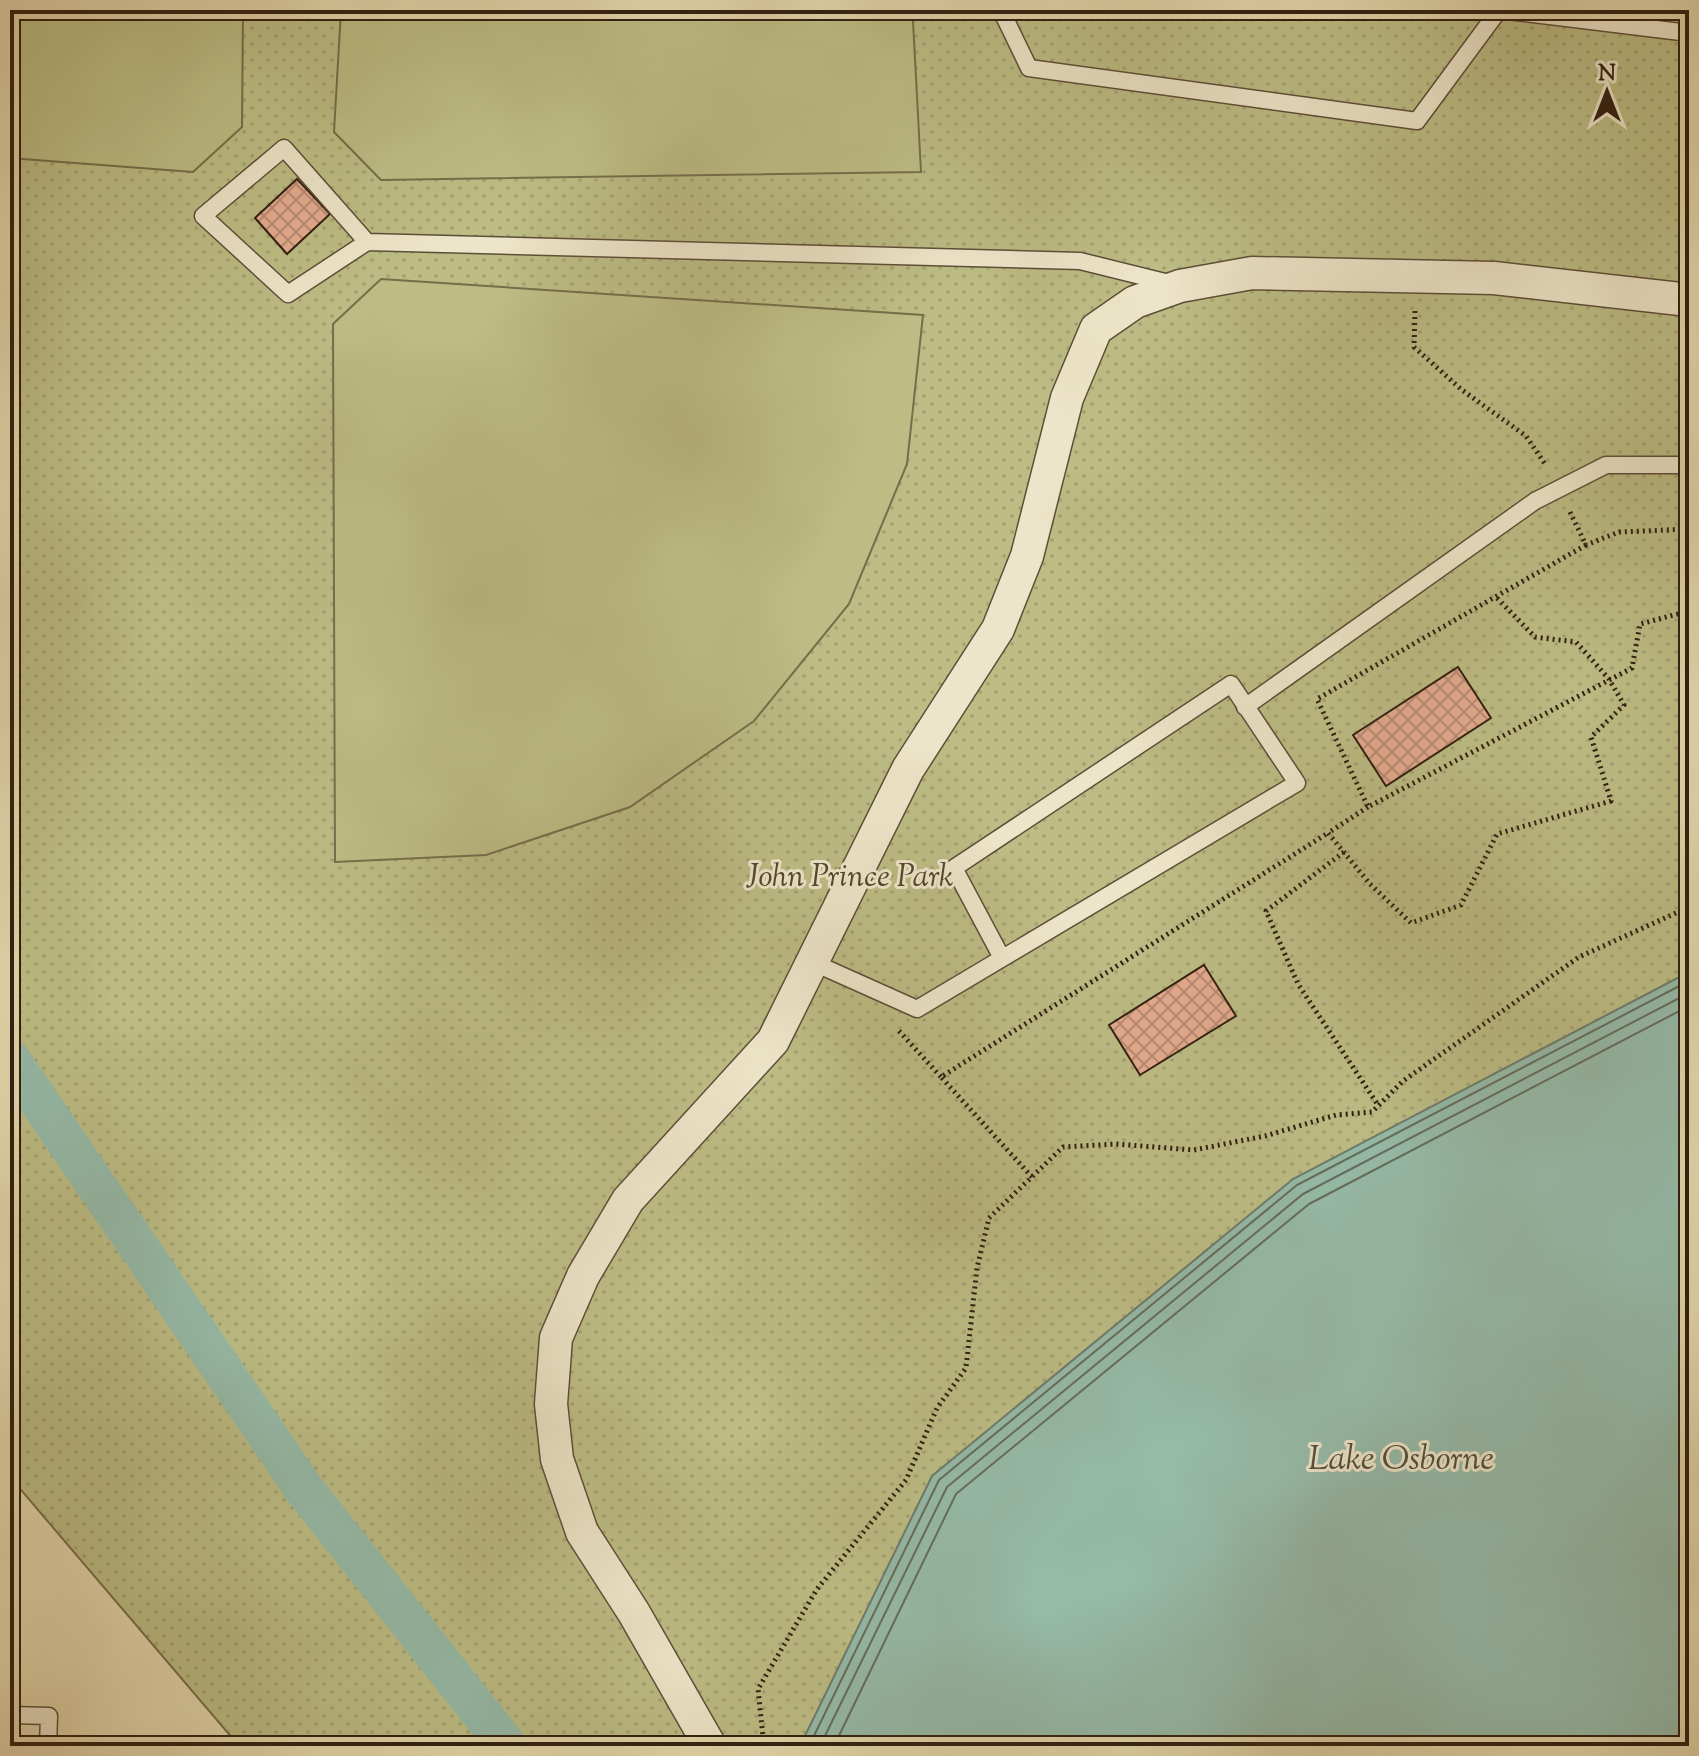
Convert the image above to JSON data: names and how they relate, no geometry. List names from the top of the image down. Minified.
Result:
{"water":["Lake Osborne"],"parks":["John Prince Park"],"north":"top"}
